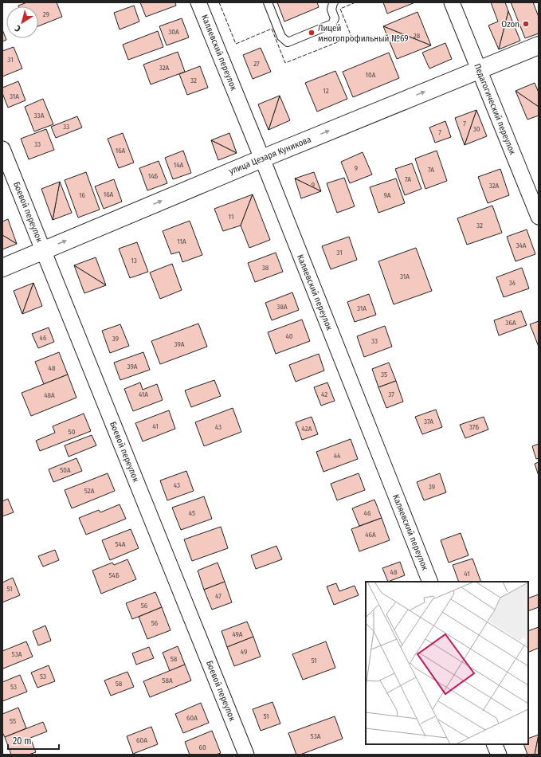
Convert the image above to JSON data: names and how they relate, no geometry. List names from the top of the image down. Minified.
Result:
{"streets":{"street":["Каляевский переулок","Педагогический переулок","улица Цезаря Куникова","Боевой переулок"]},"crossings":[["Каляевский переулок","улица Цезаря Куникова"],["Педагогический переулок","улица Цезаря Куникова"],["улица Цезаря Куникова","Боевой переулок"]],"one_way":["улица Цезаря Куникова"],"places":["Ozon","Лицей многопрофильный №69"],"house_numbers":["29","30А","28","31","27","32А","10А","32","12","31А","33А","7","33","30","7","33","16А","14А","9","7А","14Б","7А","9","32А","16А","16","9А","11","32","11А","34А","31","13","38","31А","34","38А","31А","36А","40","46","39","33","39А","39А","48","35","41А","42","37","48А","37А","41","43","37Б","42А","50","44","50А","43","39","52А","45","46","46А","54А","48","41","54Б","51","47","56","56","49А","49","53А","58","51","53","58А","58","53","51","60А","55","53А","60А","60"],"scale_bar":"20 m","north":"bottom left"}
